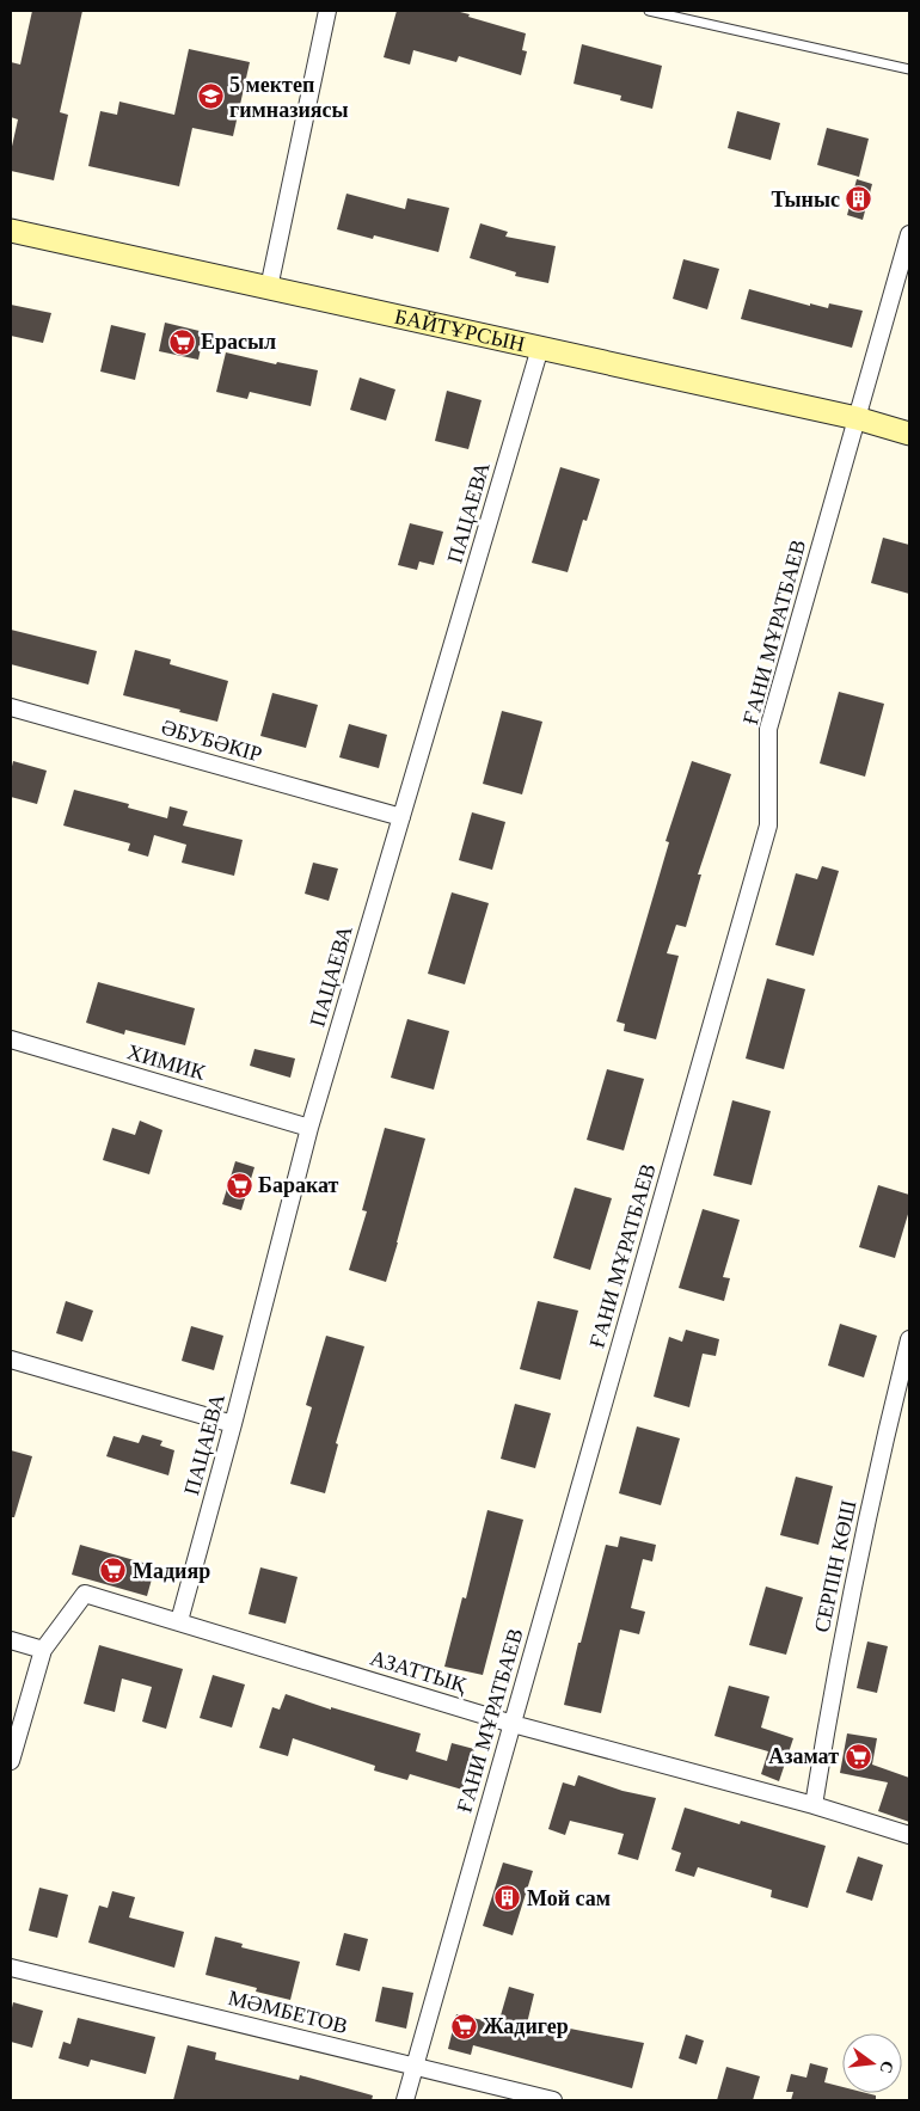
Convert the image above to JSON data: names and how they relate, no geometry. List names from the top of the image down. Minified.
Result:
{"streets":{"street":["БАЙТҰРСЫН","ПАЦАЕВА","ҒАНИ МҰРАТБАЕВ","ӘБУБӘКІР","ХИМИК","СЕРПІН КӨШ","АЗАТТЫҚ","МӘМБЕТОВ"]},"crossings":[["БАЙТҰРСЫН","ПАЦАЕВА"],["БАЙТҰРСЫН","ҒАНИ МҰРАТБАЕВ"],["ПАЦАЕВА","ӘБУБӘКІР"],["ПАЦАЕВА","ХИМИК"],["ПАЦАЕВА","АЗАТТЫҚ"],["ҒАНИ МҰРАТБАЕВ","АЗАТТЫҚ"],["ҒАНИ МҰРАТБАЕВ","МӘМБЕТОВ"],["СЕРПІН КӨШ","АЗАТТЫҚ"]],"places":{"school or university":["5 мектеп гимназиясы"],"building":["Тыныс","Мой сам"],"supermarket":["Ерасыл","Баракат","Мадияр","Азамат","Жадигер"]},"north":"right"}
